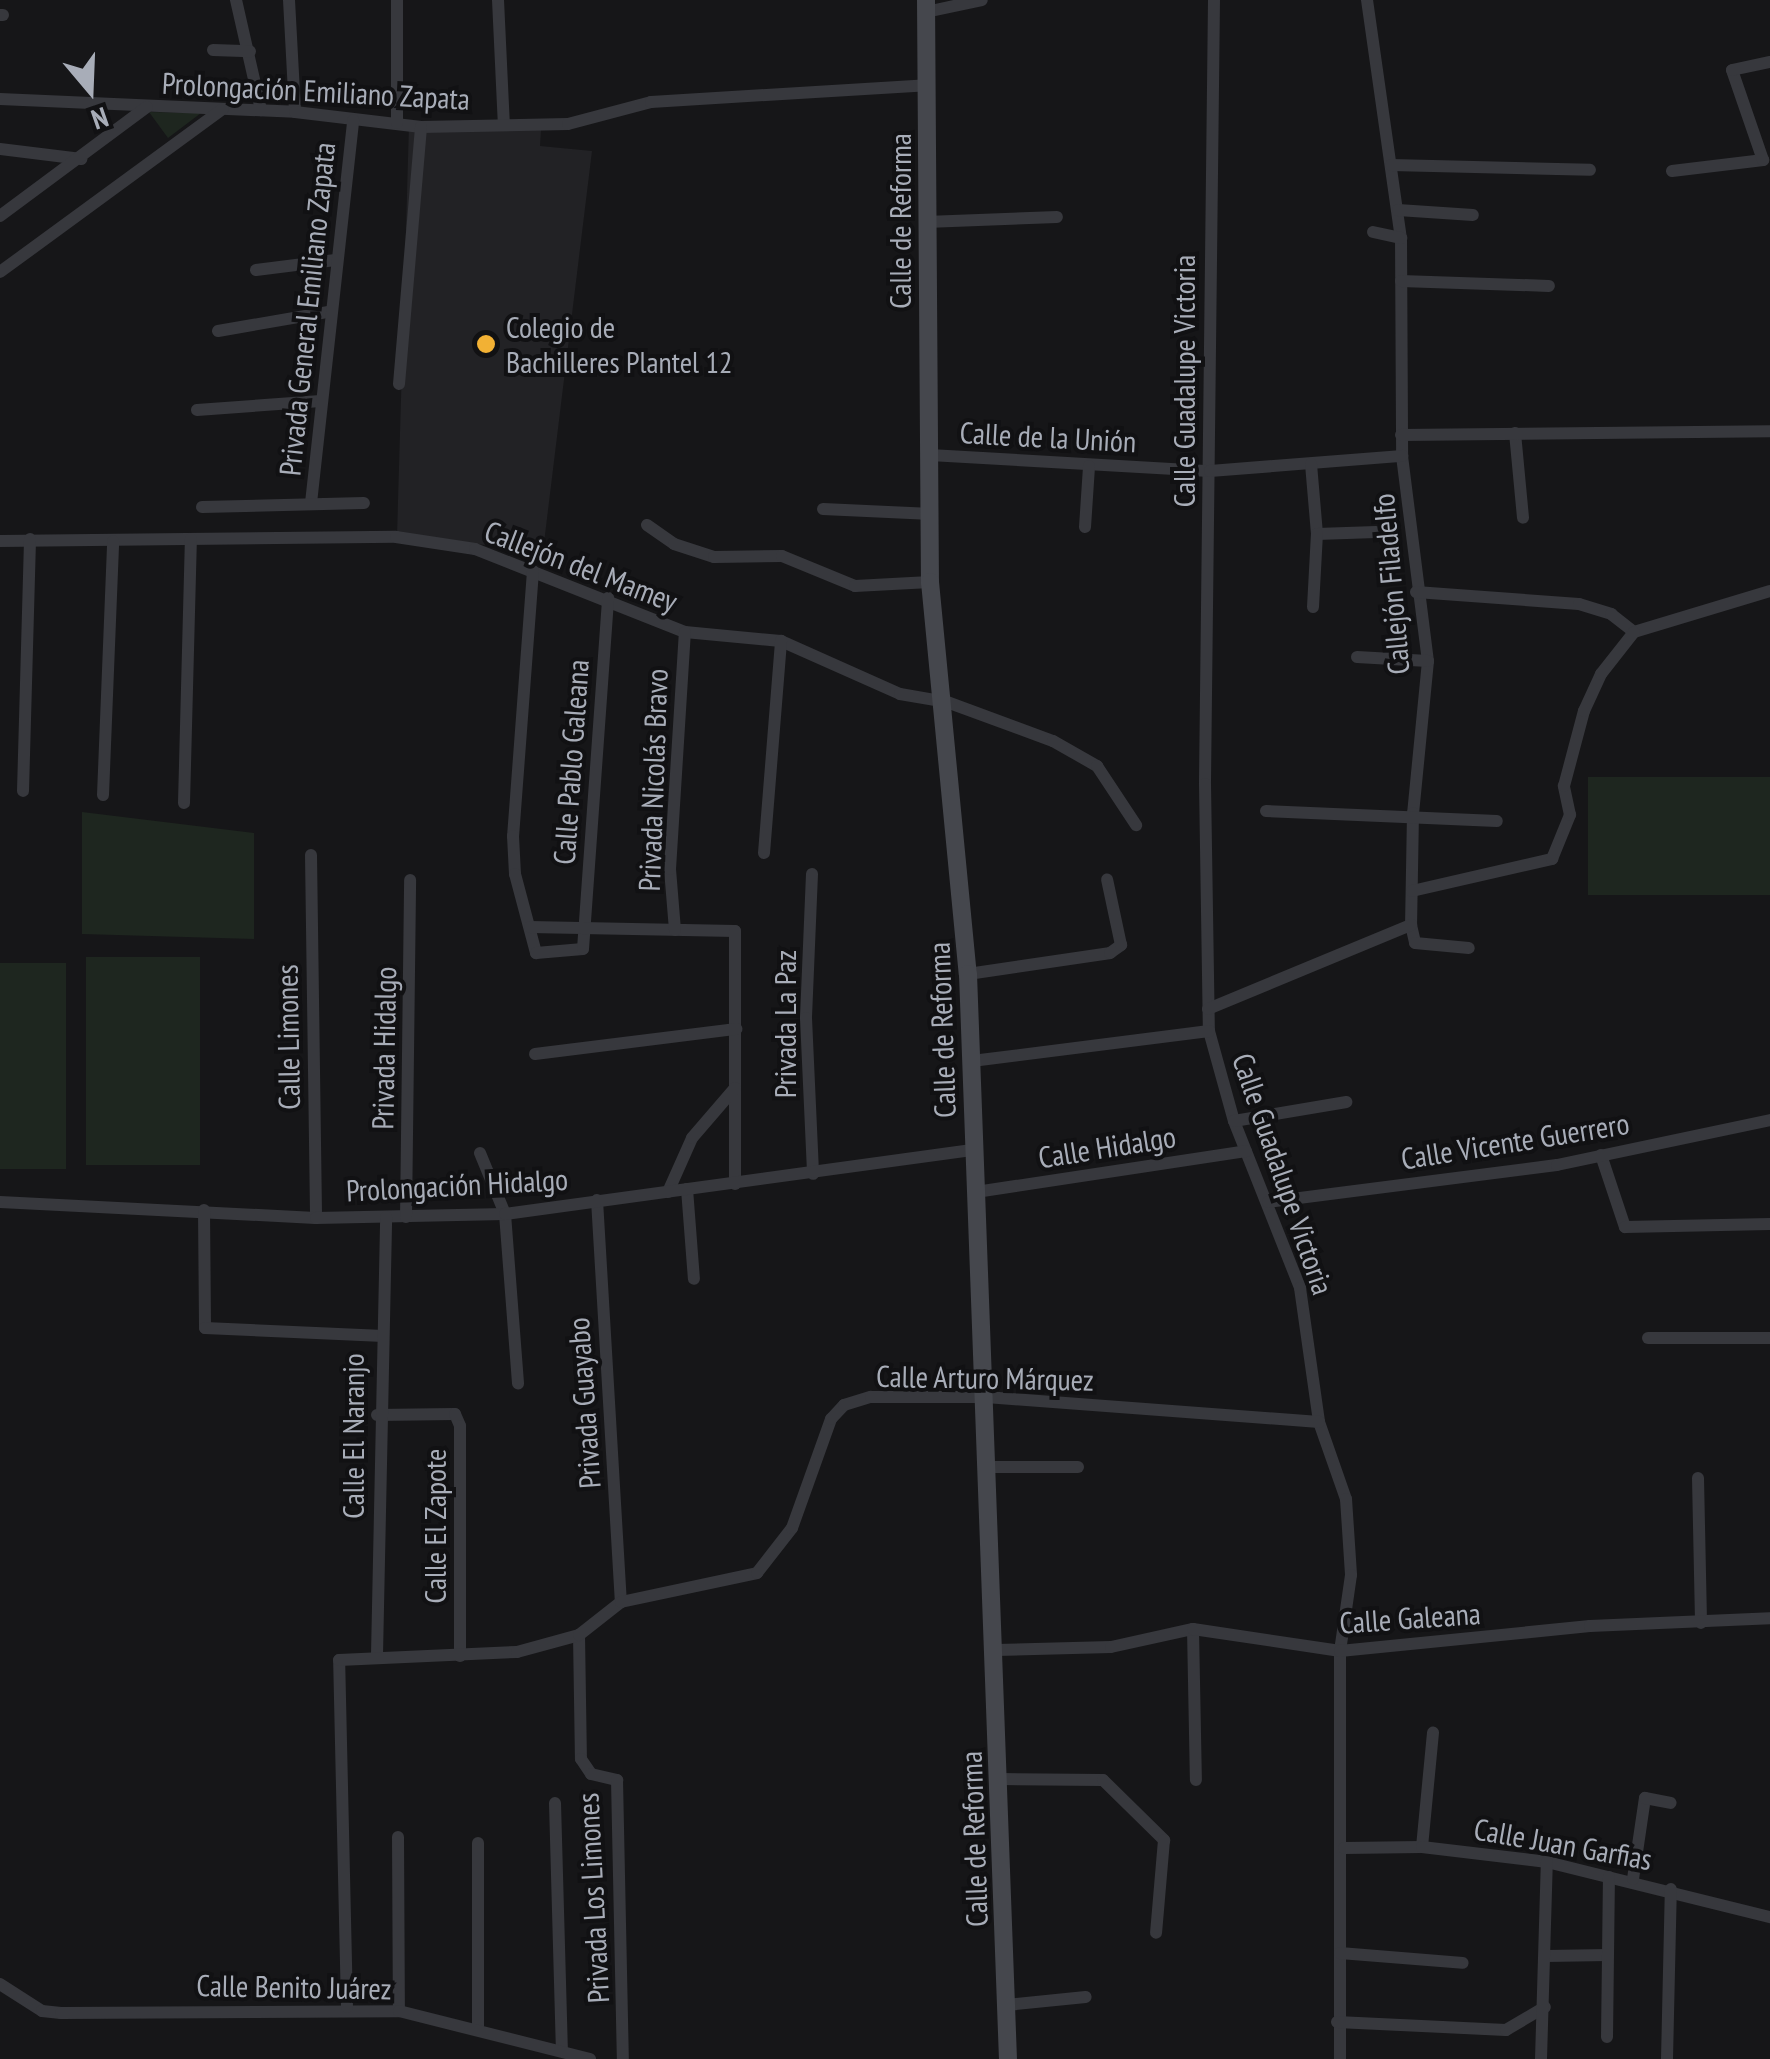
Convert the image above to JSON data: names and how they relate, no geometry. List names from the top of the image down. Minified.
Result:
{"streets":{"main road":["Calle de Reforma"],"street":["Prolongación Emiliano Zapata","Privada General Emiliano Zapata","Calle Guadalupe Victoria","Calle de la Unión","Callejón del Mamey","Callejón Filadelfo","Calle Pablo Galeana","Privada Nicolás Bravo","Privada La Paz","Calle Limones","Privada Hidalgo","Calle Vicente Guerrero","Calle Hidalgo","Prolongación Hidalgo","Calle Arturo Márquez","Privada Guayabo","Calle El Naranjo","Calle El Zapote","Calle Galeana","Calle Juan Garfias","Privada Los Limones","Calle Benito Juárez"]},"crossings":[["Prolongación Emiliano Zapata","Calle de Reforma"],["Prolongación Emiliano Zapata","Privada General Emiliano Zapata"],["Calle de Reforma","Calle de la Unión"],["Calle de Reforma","Callejón del Mamey"],["Calle de Reforma","Calle Hidalgo"],["Calle de Reforma","Prolongación Hidalgo"],["Calle de Reforma","Calle Arturo Márquez"],["Calle de Reforma","Calle Galeana"],["Calle Guadalupe Victoria","Calle de la Unión"],["Calle Guadalupe Victoria","Calle Vicente Guerrero"],["Calle Guadalupe Victoria","Calle Hidalgo"],["Calle Guadalupe Victoria","Calle Arturo Márquez"],["Calle Guadalupe Victoria","Calle Galeana"],["Calle Guadalupe Victoria","Calle Juan Garfias"],["Calle de la Unión","Callejón Filadelfo"],["Callejón del Mamey","Calle Pablo Galeana"],["Callejón del Mamey","Privada Nicolás Bravo"],["Privada La Paz","Prolongación Hidalgo"],["Calle Limones","Prolongación Hidalgo"],["Privada Hidalgo","Prolongación Hidalgo"],["Prolongación Hidalgo","Privada Guayabo"],["Prolongación Hidalgo","Calle El Naranjo"],["Calle Arturo Márquez","Privada Guayabo"],["Calle Arturo Márquez","Calle El Naranjo"],["Calle Arturo Márquez","Calle El Zapote"],["Calle Arturo Márquez","Privada Los Limones"],["Calle Arturo Márquez","Calle Benito Juárez"],["Calle El Naranjo","Calle El Zapote"]],"places":["Colegio de Bachilleres Plantel 12"],"north":"bottom"}
